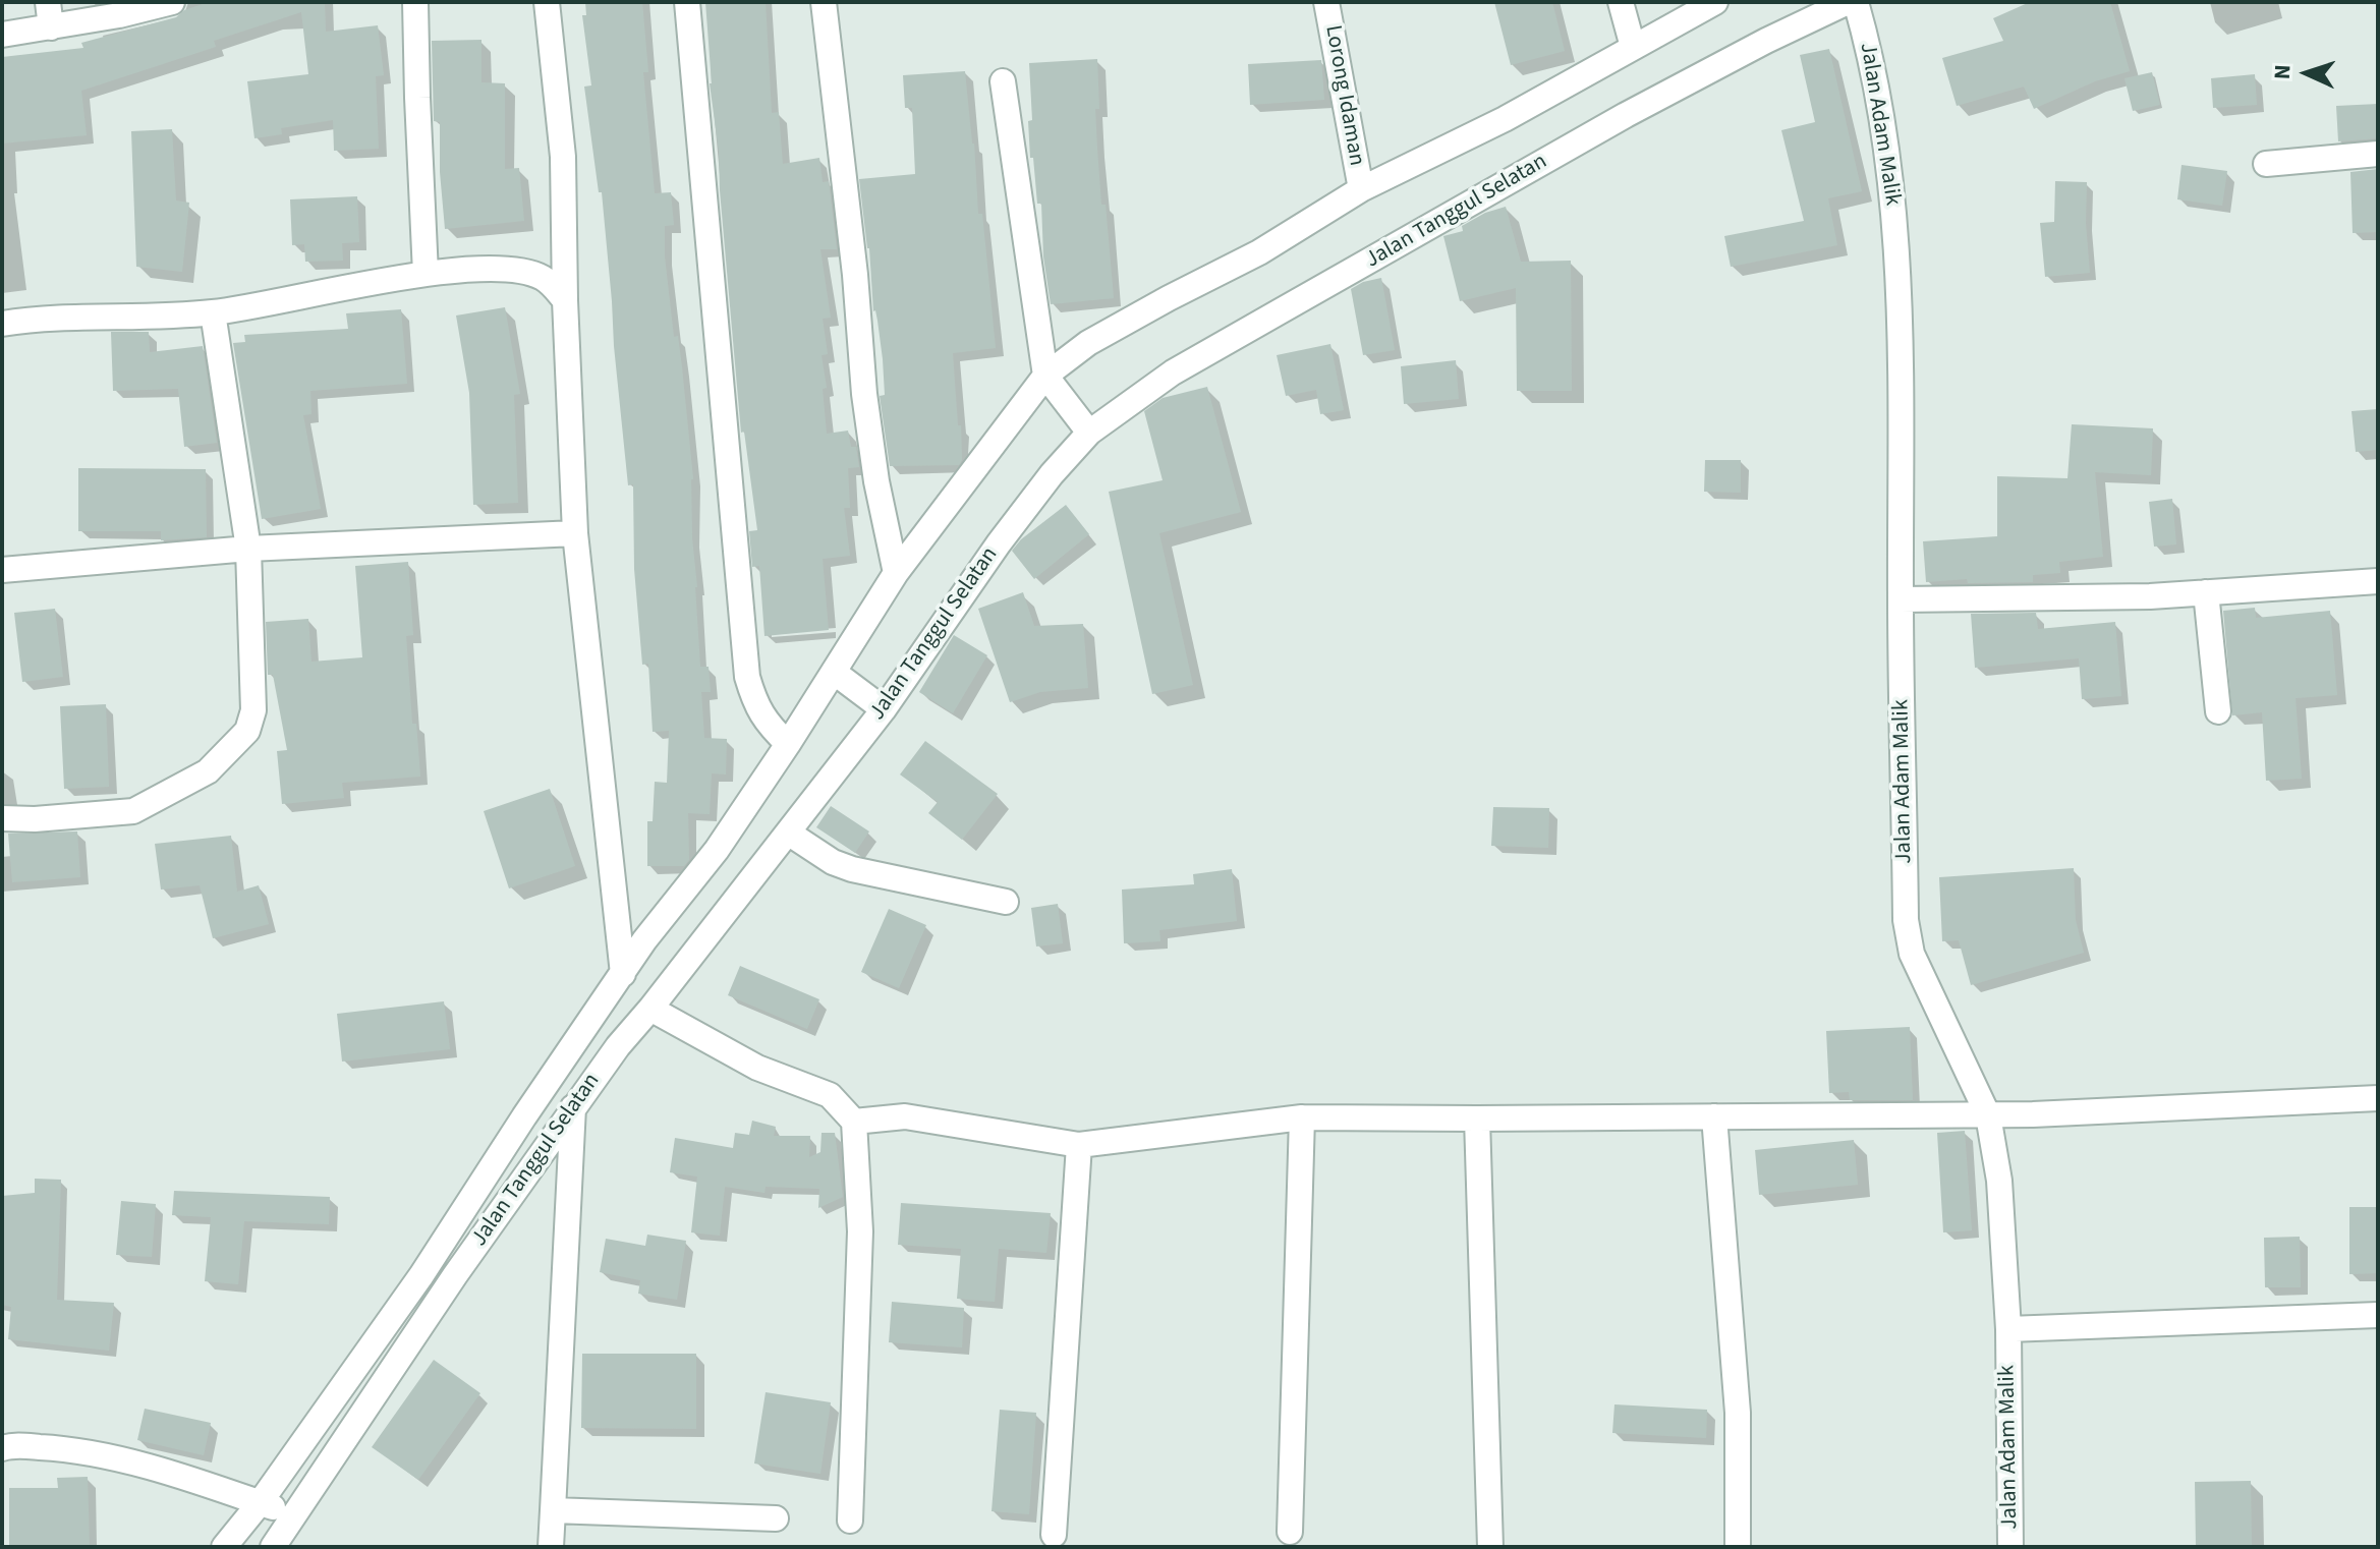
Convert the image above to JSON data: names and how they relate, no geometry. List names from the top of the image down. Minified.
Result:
{"streets":{"street":["Lorong Idaman","Jalan Adam Malik","Jalan Tanggul Selatan"]},"crossings":[["Lorong Idaman","Jalan Tanggul Selatan"]],"north":"left"}
